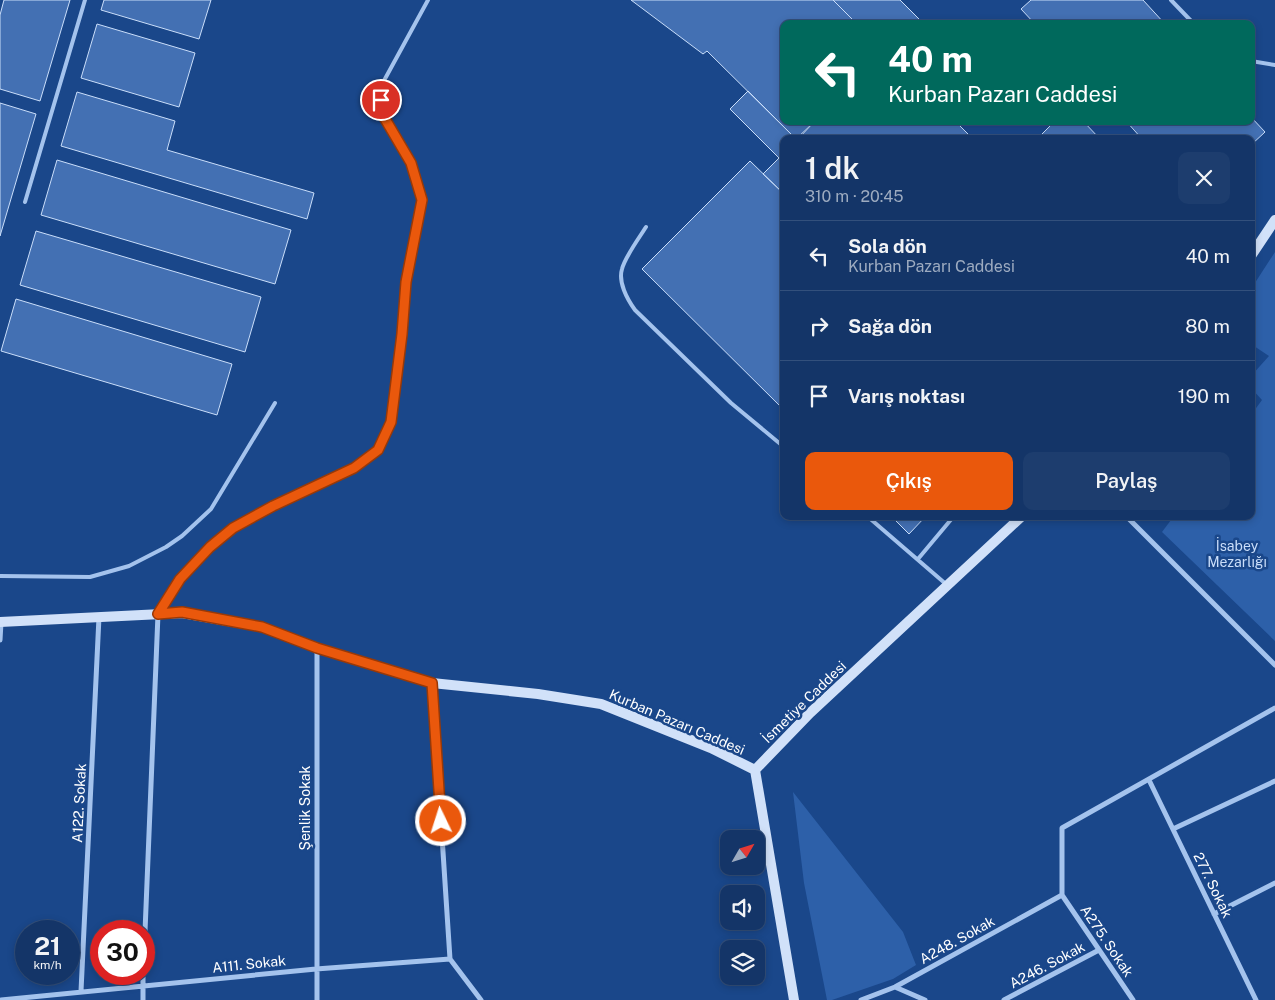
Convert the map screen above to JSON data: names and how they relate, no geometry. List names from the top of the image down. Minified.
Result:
{"streets":{"main road":["İsmetiye Caddesi","Kurban Pazarı Caddesi"],"street":["A122. Sokak","Şenlik Sokak","277. Sokak","A248. Sokak","A275. Sokak","A111. Sokak","A246. Sokak"]},"crossings":[["İsmetiye Caddesi","Kurban Pazarı Caddesi"],["Kurban Pazarı Caddesi","A122. Sokak"],["Kurban Pazarı Caddesi","Şenlik Sokak"],["A122. Sokak","A111. Sokak"],["Şenlik Sokak","A111. Sokak"],["A248. Sokak","A275. Sokak"],["A275. Sokak","A246. Sokak"]],"parks":["İsabey Mezarlığı"],"north":"top right","page":{"turn":["40 m","Kurban Pazarı Caddesi"],"heading":["1 dk","310 m · 20:45"],"list":[{"name":"Sola dön","note":"Kurban Pazarı Caddesi","value":"40 m"},{"name":"Sağa dön","value":"80 m"},{"name":"Varış noktası","value":"190 m"}],"buttons":["Çıkış","Paylaş"],"speed":"21 km/h","limit":"30"}}
